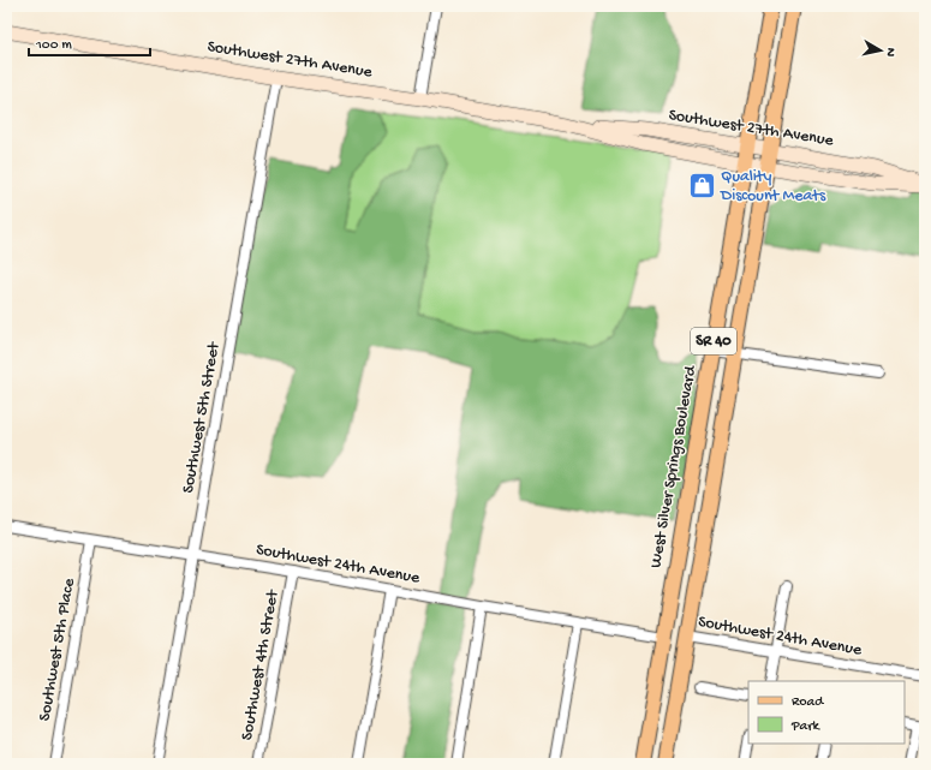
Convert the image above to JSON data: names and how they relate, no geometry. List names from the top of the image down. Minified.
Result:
{"streets":{"main road":["Southwest 27th Avenue","SR 40","West Silver Springs Boulevard"],"street":["Southwest 5th Street","Southwest 24th Avenue","Southwest 5th Place","Southwest 4th Street"]},"crossings":[["Southwest 27th Avenue","SR 40"],["Southwest 27th Avenue","Southwest 5th Street"],["Southwest 27th Avenue","West Silver Springs Boulevard"],["SR 40","Southwest 24th Avenue"],["Southwest 5th Street","Southwest 24th Avenue"],["West Silver Springs Boulevard","Southwest 24th Avenue"],["Southwest 24th Avenue","Southwest 5th Place"],["Southwest 24th Avenue","Southwest 4th Street"]],"places":{"shop":["Quality Discount Meats"]},"legend":["Road","Park"],"scale_bar":"100 m","north":"right"}
